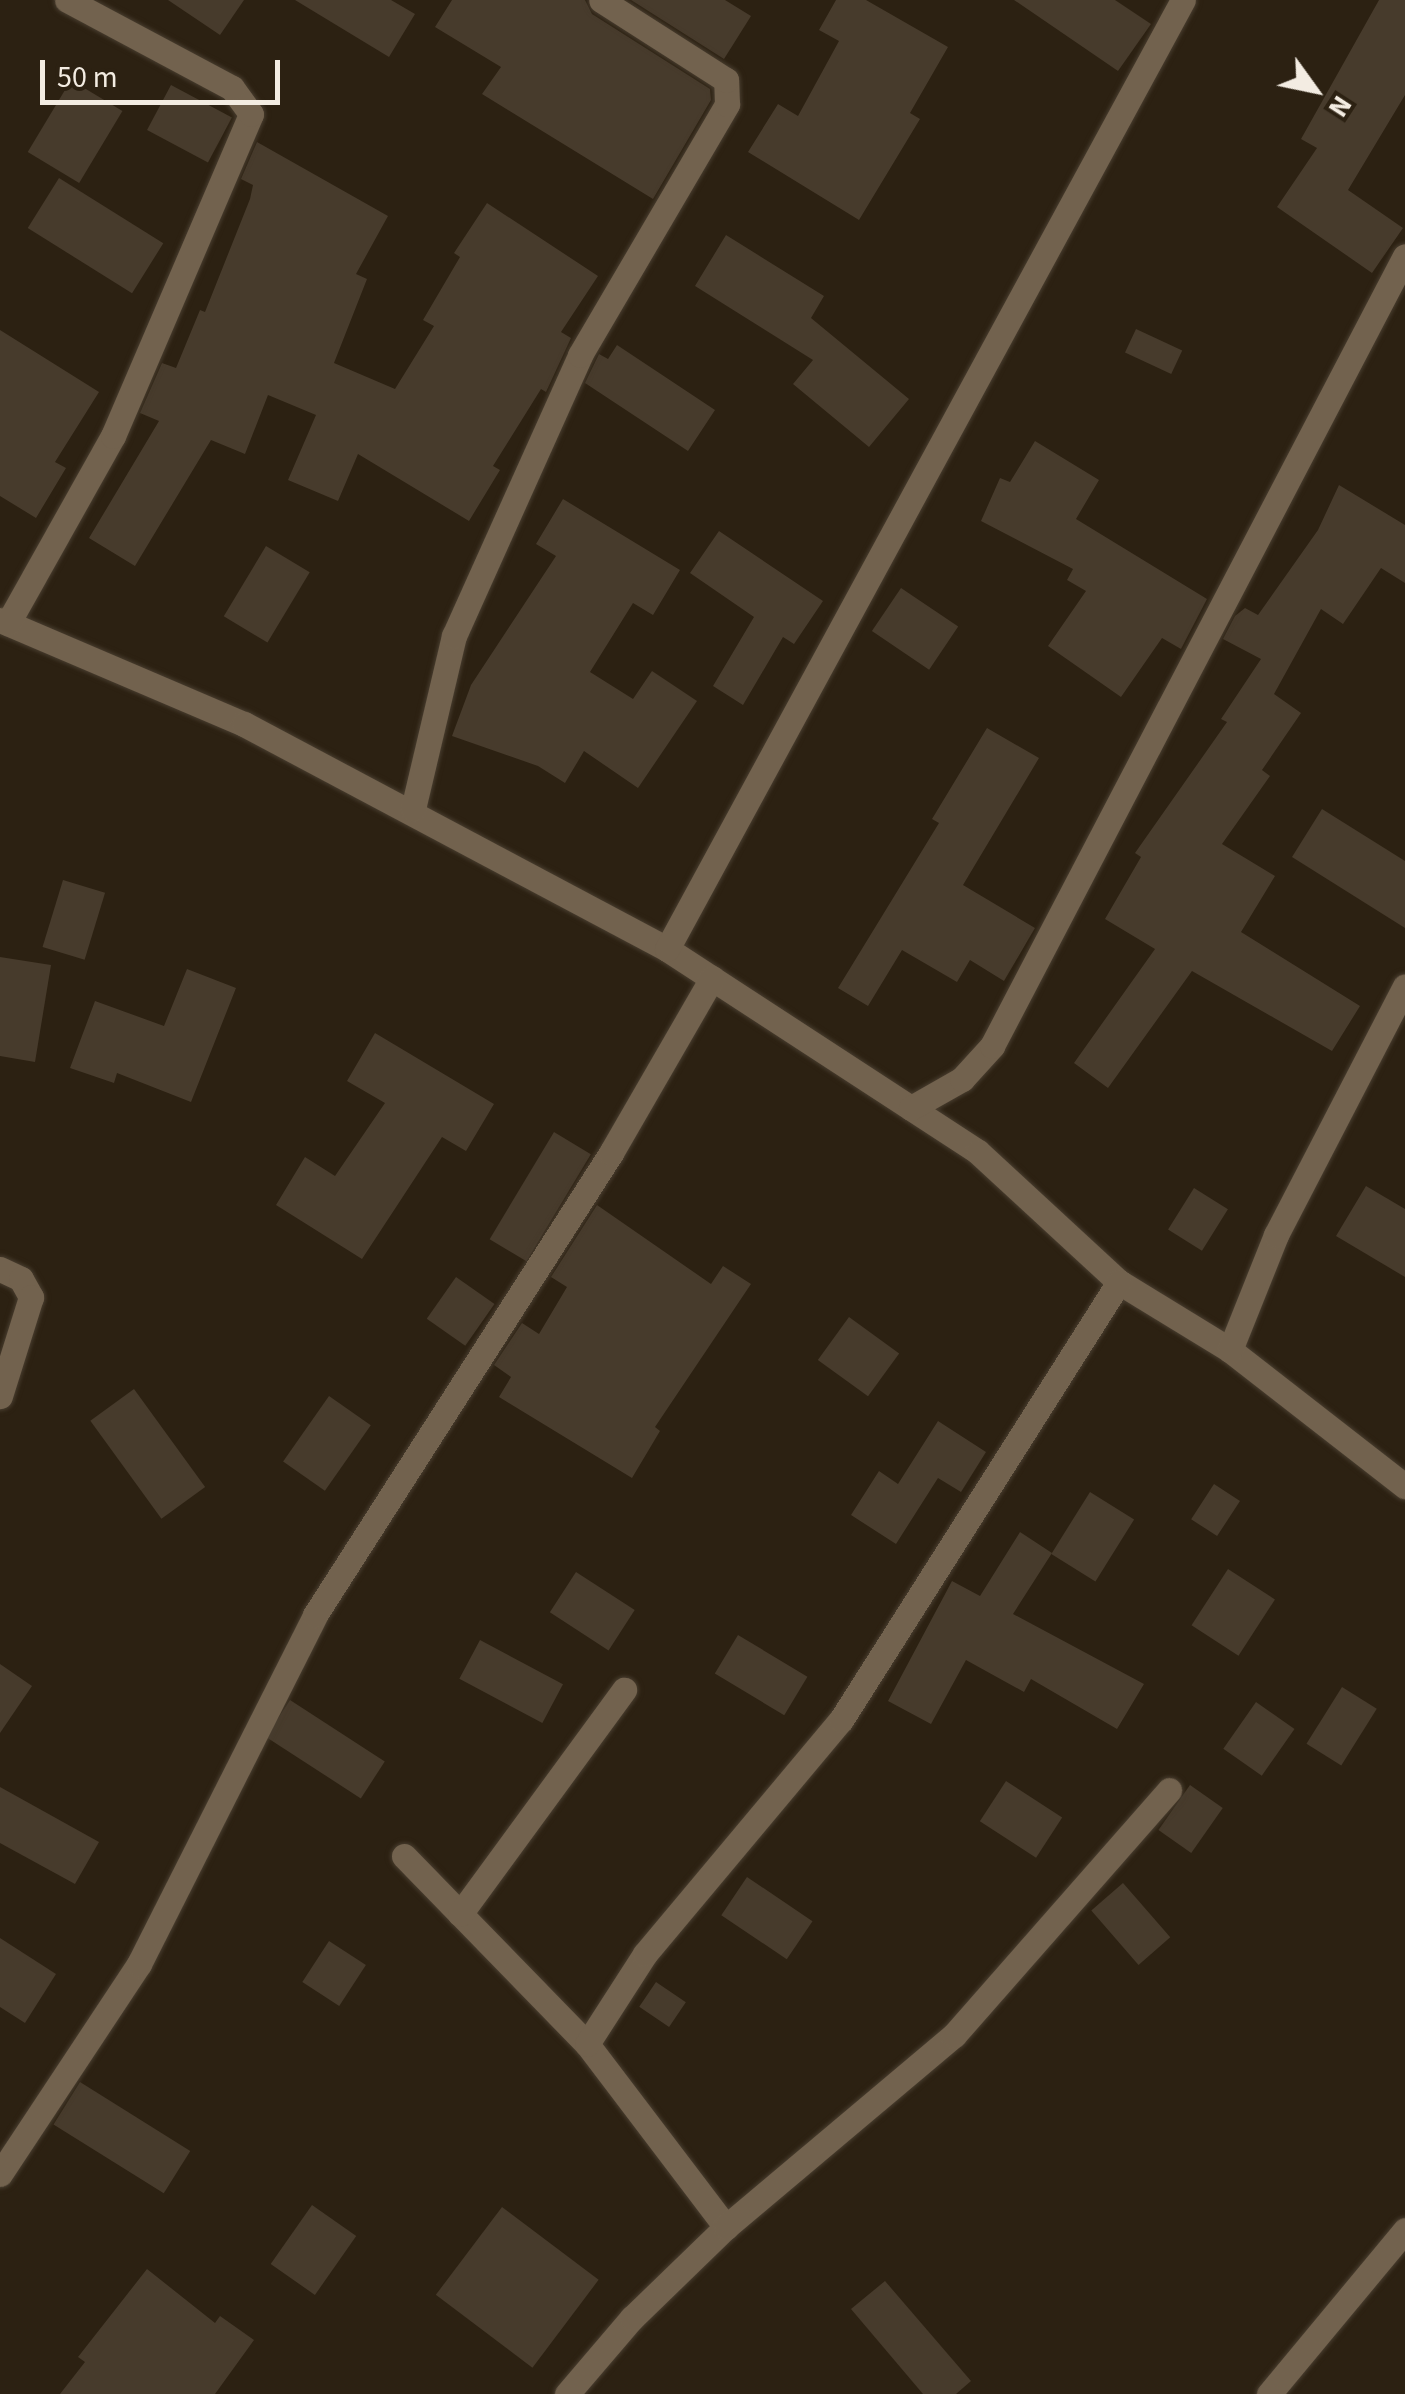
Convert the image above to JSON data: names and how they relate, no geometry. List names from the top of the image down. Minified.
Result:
{"scale_bar":"50 m","north":"bottom right"}
